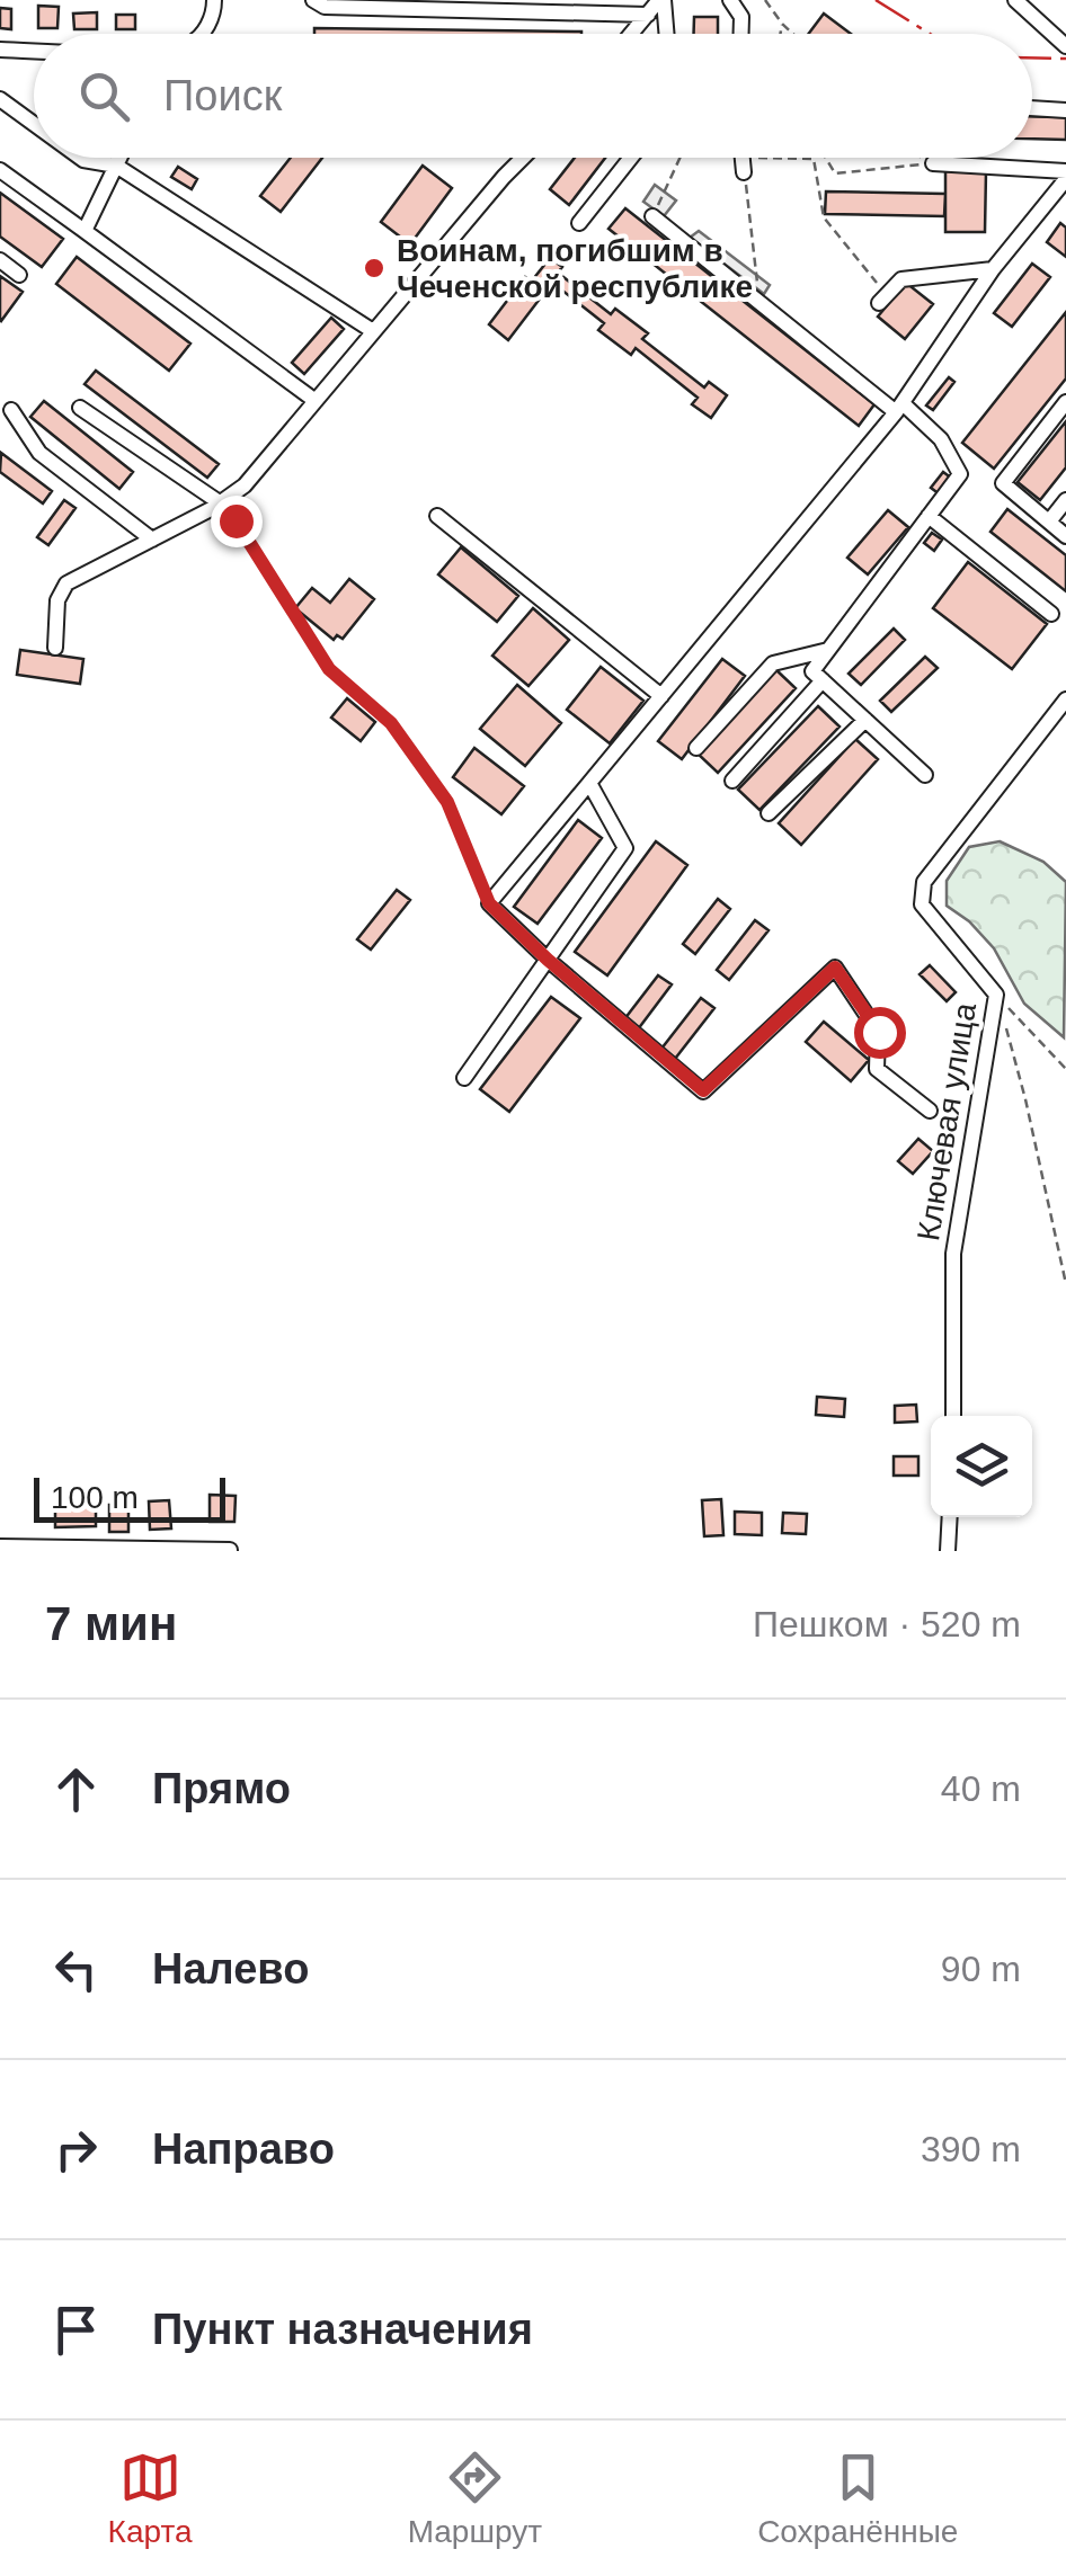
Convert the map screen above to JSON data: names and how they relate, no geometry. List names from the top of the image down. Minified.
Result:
{"streets":{"street":["Ключевая улица"]},"places":["Воинам, погибшим в Чеченской республике"],"scale_bar":"100 m","page":{"search":"Поиск","scale":"100 m","heading":["7 мин","Пешком · 520 m"],"list":[["Прямо","40 m"],["Налево","90 m"],["Направо","390 m"],"Пункт назначения"],"nav":["Карта","Маршрут","Сохранённые"]}}
